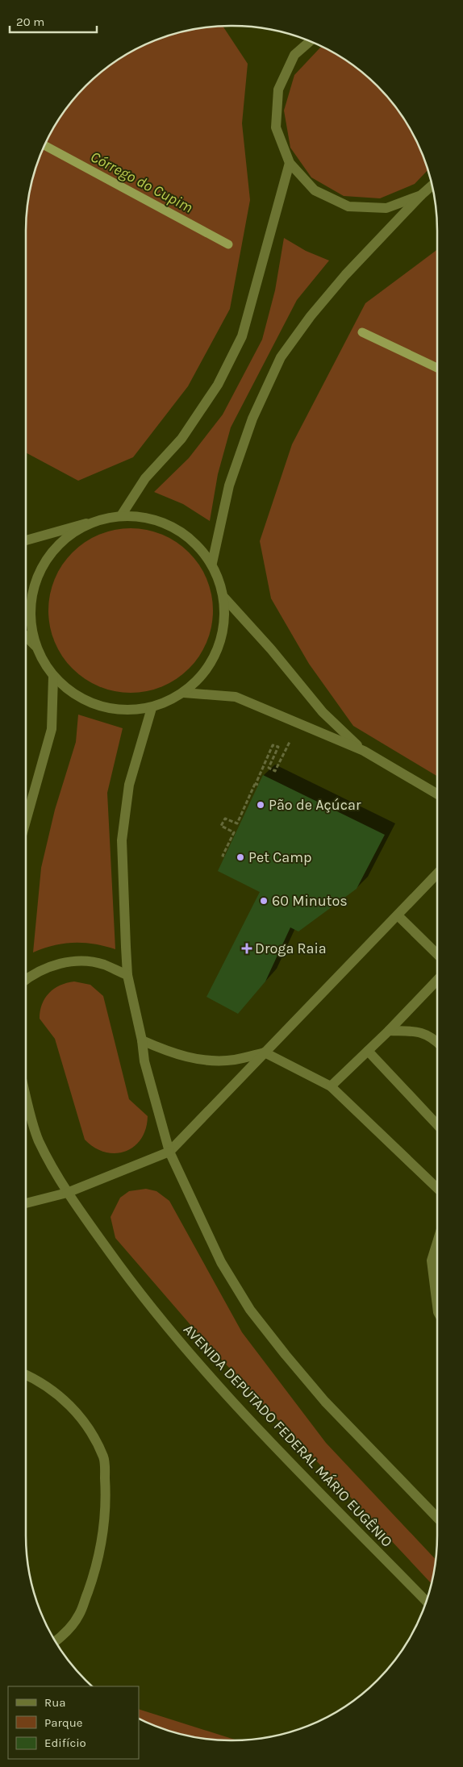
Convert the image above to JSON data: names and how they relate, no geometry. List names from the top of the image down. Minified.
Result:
{"streets":{"street":["AVENIDA DEPUTADO FEDERAL MÁRIO EUGÊNIO"]},"water":["Córrego do Cupim"],"places":{"other":["Pão de Açúcar","Pet Camp","60 Minutos"],"health":["Droga Raia"]},"legend":["Rua","Parque","Edifício"],"scale_bar":"20 m"}
